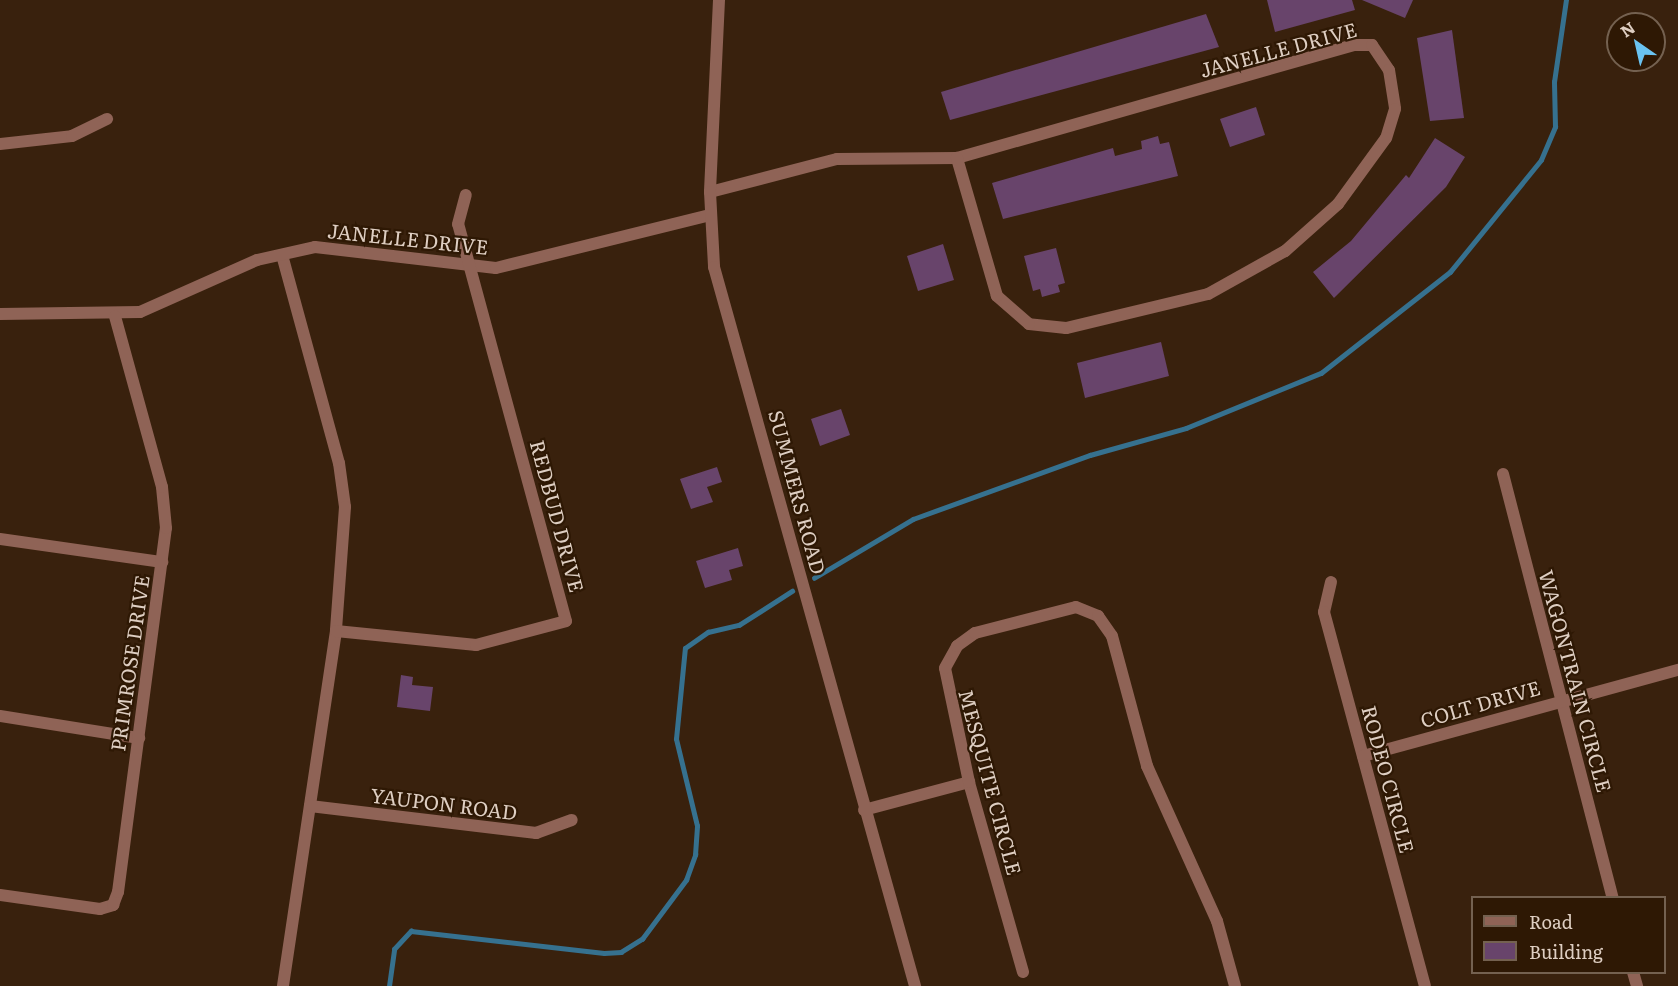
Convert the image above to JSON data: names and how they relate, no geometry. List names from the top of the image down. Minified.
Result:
{"streets":{"street":["JANELLE DRIVE","SUMMERS ROAD","REDBUD DRIVE","PRIMROSE DRIVE","WAGONTRAIN CIRCLE","COLT DRIVE","RODEO CIRCLE","MESQUITE CIRCLE","YAUPON ROAD"]},"crossings":[["JANELLE DRIVE","SUMMERS ROAD"],["JANELLE DRIVE","REDBUD DRIVE"],["JANELLE DRIVE","PRIMROSE DRIVE"],["WAGONTRAIN CIRCLE","COLT DRIVE"],["COLT DRIVE","RODEO CIRCLE"]],"legend":["Road","Building"],"north":"top left"}
